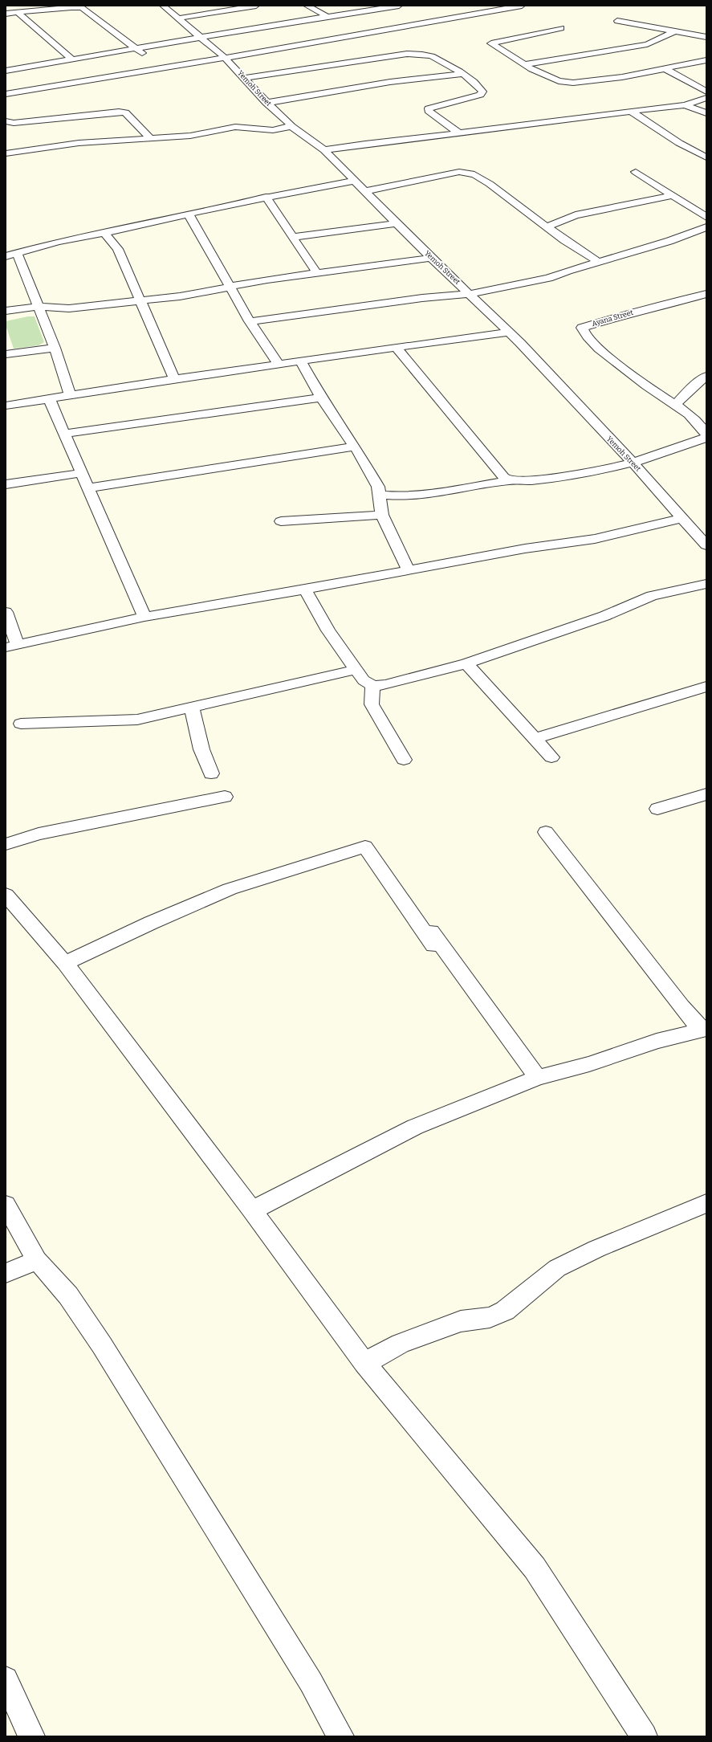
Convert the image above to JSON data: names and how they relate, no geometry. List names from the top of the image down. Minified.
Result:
{"streets":{"street":["Yemoh Street","Ayana Street"]}}
